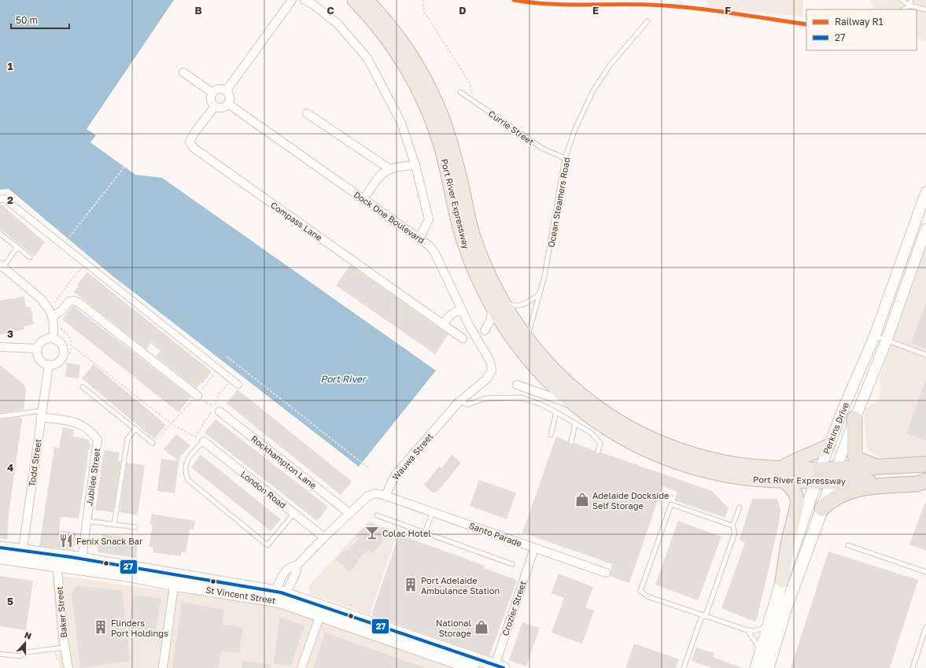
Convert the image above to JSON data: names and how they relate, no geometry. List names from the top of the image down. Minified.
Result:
{"streets":{"highway":["Port River Expressway"],"main road":["Perkins Drive","St Vincent Street"],"street":["Dock One Boulevard","Compass Lane","Wauwa Street","Rockhampton Lane","Todd Street","Jubilee Street","London Road","Santo Parade","Crozier Street","Baker Street"],"lane":["Currie Street","Ocean Steamers Road"]},"crossings":[["Currie Street","Ocean Steamers Road"],["Ocean Steamers Road","Port River Expressway"],["Port River Expressway","Perkins Drive"],["Dock One Boulevard","Compass Lane"],["Dock One Boulevard","Wauwa Street"],["Wauwa Street","Santo Parade"],["Todd Street","Jubilee Street"],["Todd Street","St Vincent Street"],["Jubilee Street","St Vincent Street"],["Santo Parade","Crozier Street"],["St Vincent Street","Crozier Street"],["St Vincent Street","Baker Street"]],"water":["Port River"],"places":{"shop":["Adelaide Dockside Self Storage","National Storage"],"bar":["Colac Hotel"],"restaurant":["Fenix Snack Bar"],"building":["Port Adelaide Ambulance Station","Flinders Port Holdings"]},"lines":["rail line R1","transit line 27"],"legend":["Railway R1","27"],"scale_bar":"50 m","north":"top","grid":{"columns":["B","C","D","E","F"],"rows":["1","2","3","4","5"]}}
